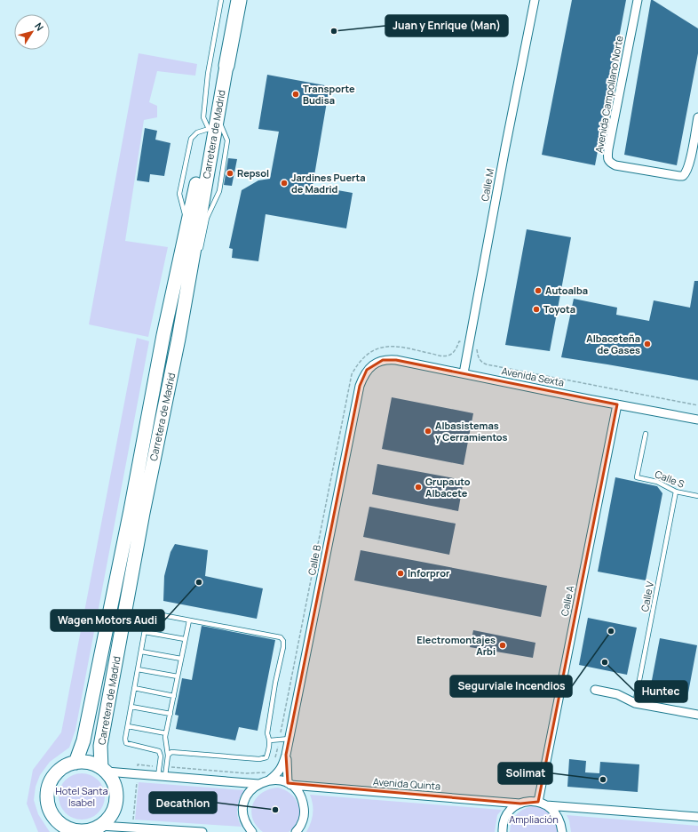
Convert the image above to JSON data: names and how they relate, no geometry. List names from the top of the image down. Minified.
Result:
{"streets":{"main road":["Carretera de Madrid"],"street":["Avenida Campollano Norte","Calle M","Avenida Sexta","Calle B","Calle A","Avenida Quinta"],"lane":["Calle S","Calle V"]},"crossings":[["Calle M","Avenida Sexta"],["Avenida Sexta","Calle B"],["Avenida Sexta","Calle A"],["Calle S","Calle V"],["Calle B","Avenida Quinta"],["Calle A","Avenida Quinta"]],"parks":["Hotel Santa Isabel","Ampliación"],"places":["Juan y Enrique (Man)","Transporte Budisa","Repsol","Jardines Puerta de Madrid","Autoalba","Toyota","Albaceteña de Gases","Albasistemas y Cerramientos","Grupauto Albacete","Inforpror","Wagen Motors Audi","Segurviale Incendios","Electromontajes Arbi","Huntec","Solimat","Decathlon"],"north":"top right"}
